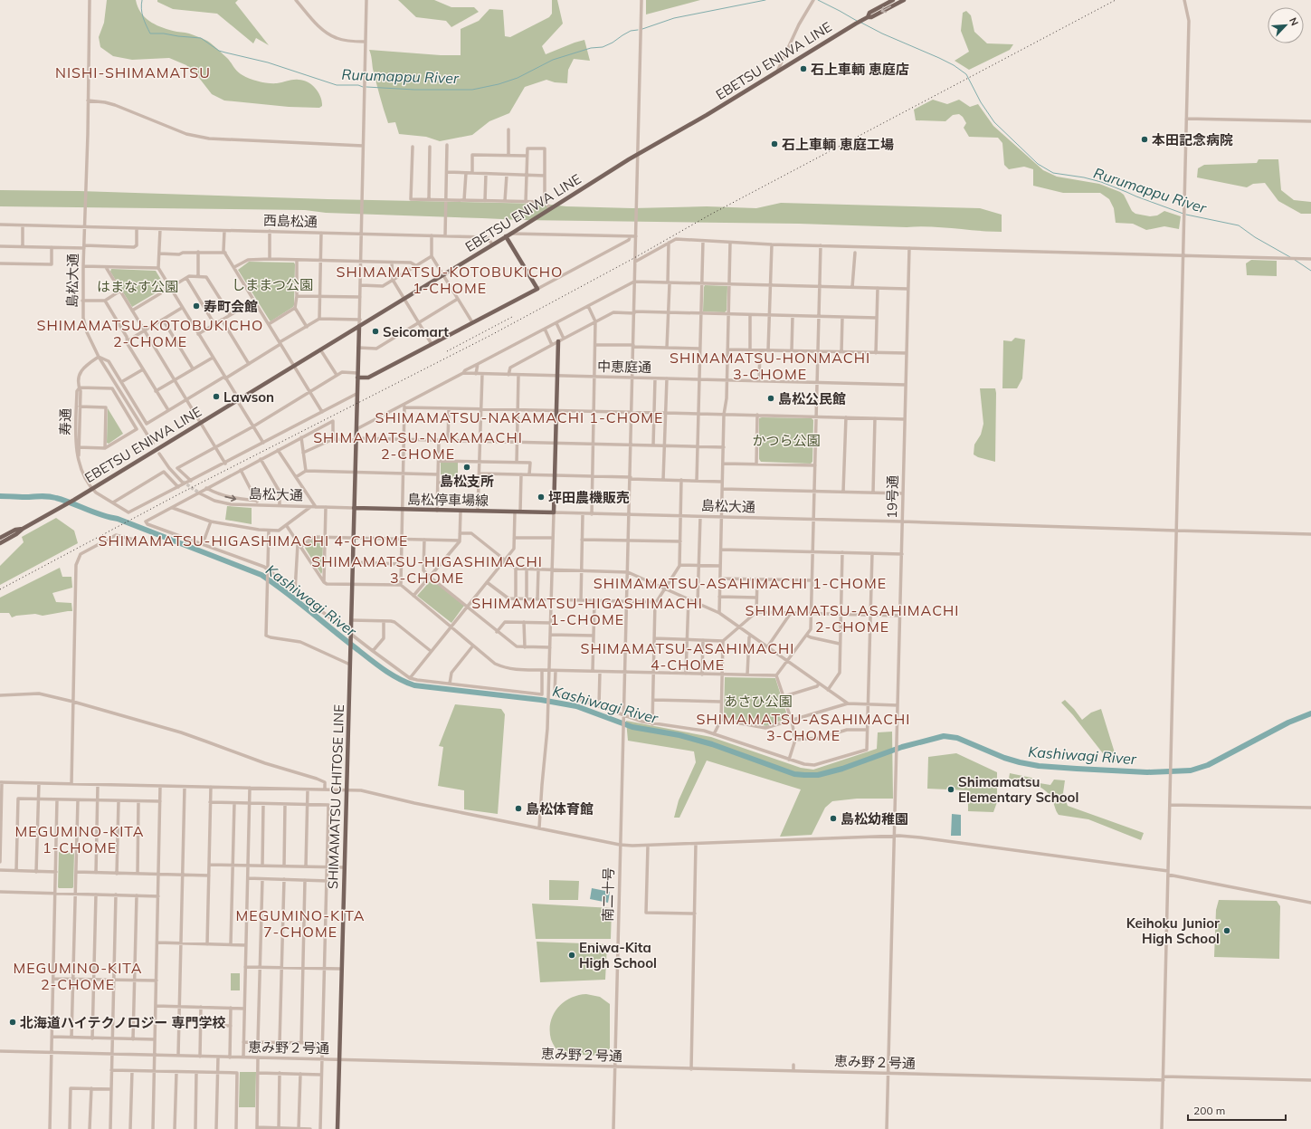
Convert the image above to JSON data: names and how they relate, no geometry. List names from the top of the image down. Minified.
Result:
{"streets":{"main road":["EBETSU ENIWA LINE","島松停車場線","SHIMAMATSU CHITOSE LINE"],"street":["西島松通","島松大通","中恵庭通","寿通","19号通","南二十号","恵み野２号通"]},"crossings":[["EBETSU ENIWA LINE","西島松通"],["EBETSU ENIWA LINE","寿通"],["EBETSU ENIWA LINE","南二十号"],["西島松通","島松大通"],["島松大通","寿通"],["島松大通","19号通"],["島松大通","島松停車場線"],["島松大通","SHIMAMATSU CHITOSE LINE"],["島松大通","南二十号"],["中恵庭通","19号通"],["中恵庭通","南二十号"],["19号通","恵み野２号通"],["島松停車場線","SHIMAMATSU CHITOSE LINE"],["SHIMAMATSU CHITOSE LINE","恵み野２号通"],["南二十号","恵み野２号通"]],"districts":["NISHI-SHIMAMATSU","SHIMAMATSU-KOTOBUKICHO 1-CHOME","SHIMAMATSU-KOTOBUKICHO 2-CHOME","SHIMAMATSU-HONMACHI 3-CHOME","SHIMAMATSU-NAKAMACHI 1-CHOME","SHIMAMATSU-NAKAMACHI 2-CHOME","SHIMAMATSU-HIGASHIMACHI 4-CHOME","SHIMAMATSU-HIGASHIMACHI 3-CHOME","SHIMAMATSU-ASAHIMACHI 1-CHOME","SHIMAMATSU-HIGASHIMACHI 1-CHOME","SHIMAMATSU-ASAHIMACHI 2-CHOME","SHIMAMATSU-ASAHIMACHI 4-CHOME","SHIMAMATSU-ASAHIMACHI 3-CHOME","MEGUMINO-KITA 1-CHOME","MEGUMINO-KITA 7-CHOME","MEGUMINO-KITA 2-CHOME"],"water":["Rurumappu River","Kashiwagi River"],"parks":["しままつ公園","はまなす公園","かつら公園","あさひ公園"],"places":["石上車輌 恵庭店","本田記念病院","石上車輌 恵庭工場","寿町会館","Seicomart","Lawson","島松公民館","島松支所","坪田農機販売","Shimamatsu Elementary School","島松体育館","島松幼稚園","Keihoku Junior High School","Eniwa-Kita High School","北海道ハイテクノロジー 専門学校"],"scale_bar":"200 m","north":"top right"}
